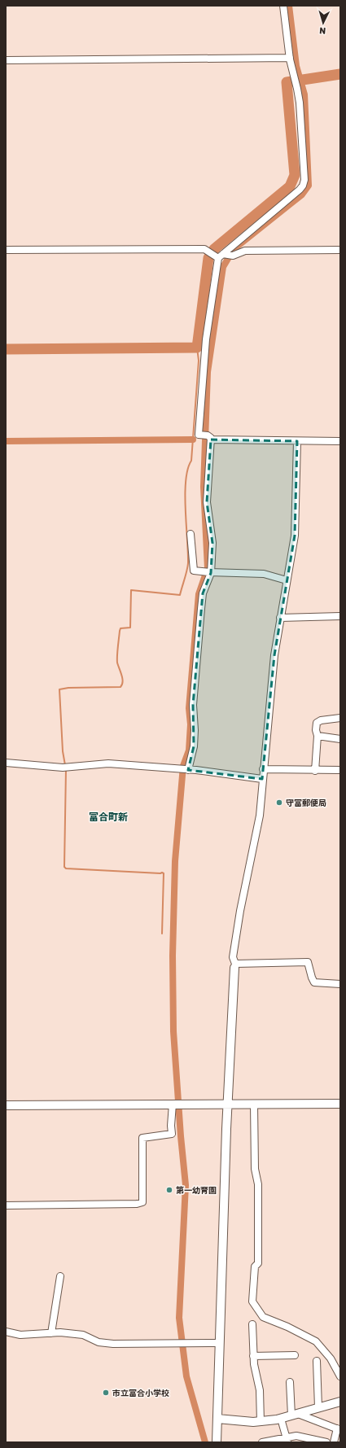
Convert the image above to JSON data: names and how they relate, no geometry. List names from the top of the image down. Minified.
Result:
{"districts":["富合町新"],"places":["守富郵便局","第一幼育園","市立富合小学校"],"north":"bottom"}
